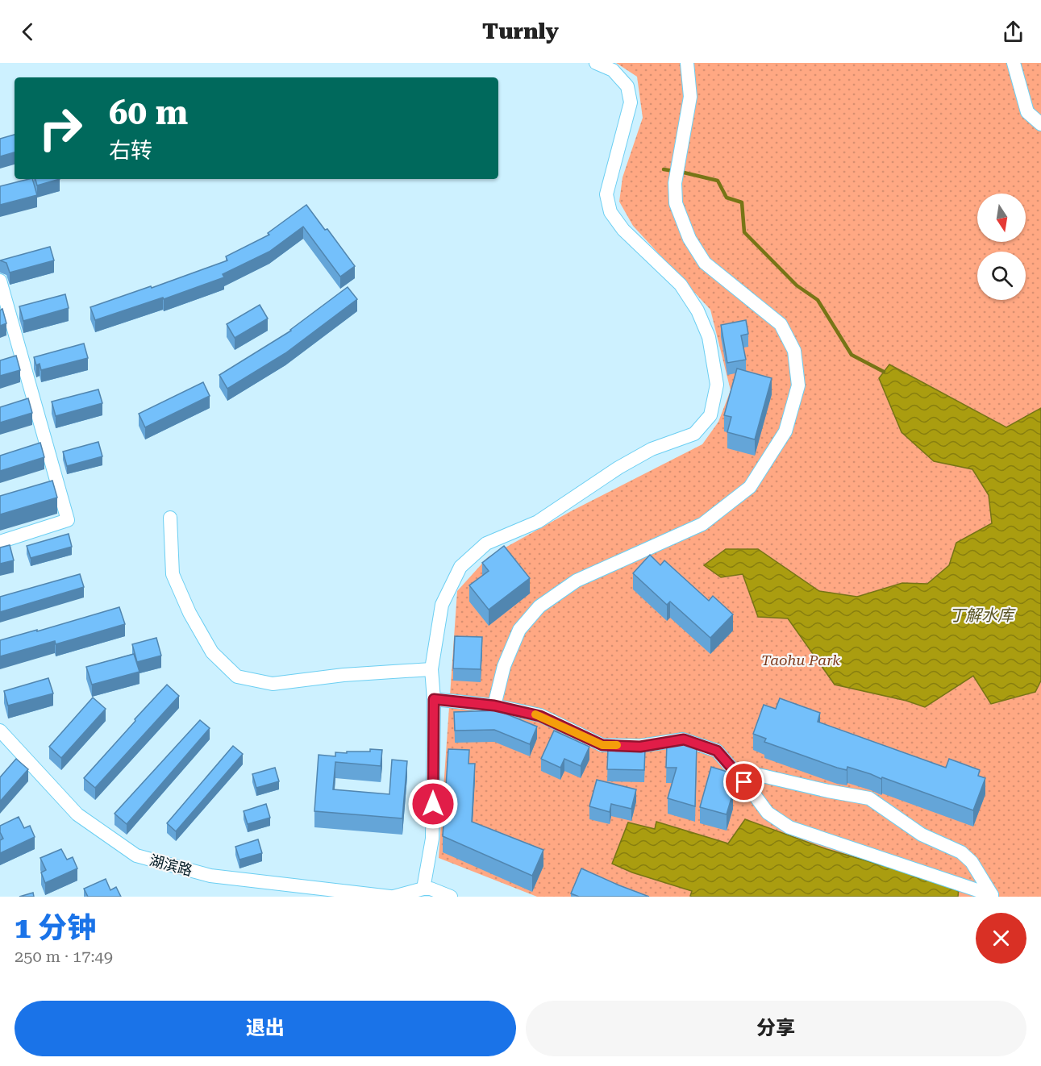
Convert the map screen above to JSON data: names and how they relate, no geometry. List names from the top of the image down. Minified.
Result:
{"streets":{"street":["湖滨路"]},"water":["丁解水库"],"parks":["Taohu Park"],"north":"bottom","page":{"header":"Turnly","turn":["60 m","右转"],"heading":["1 分钟","250 m · 17:49"],"buttons":["退出","分享"]}}
